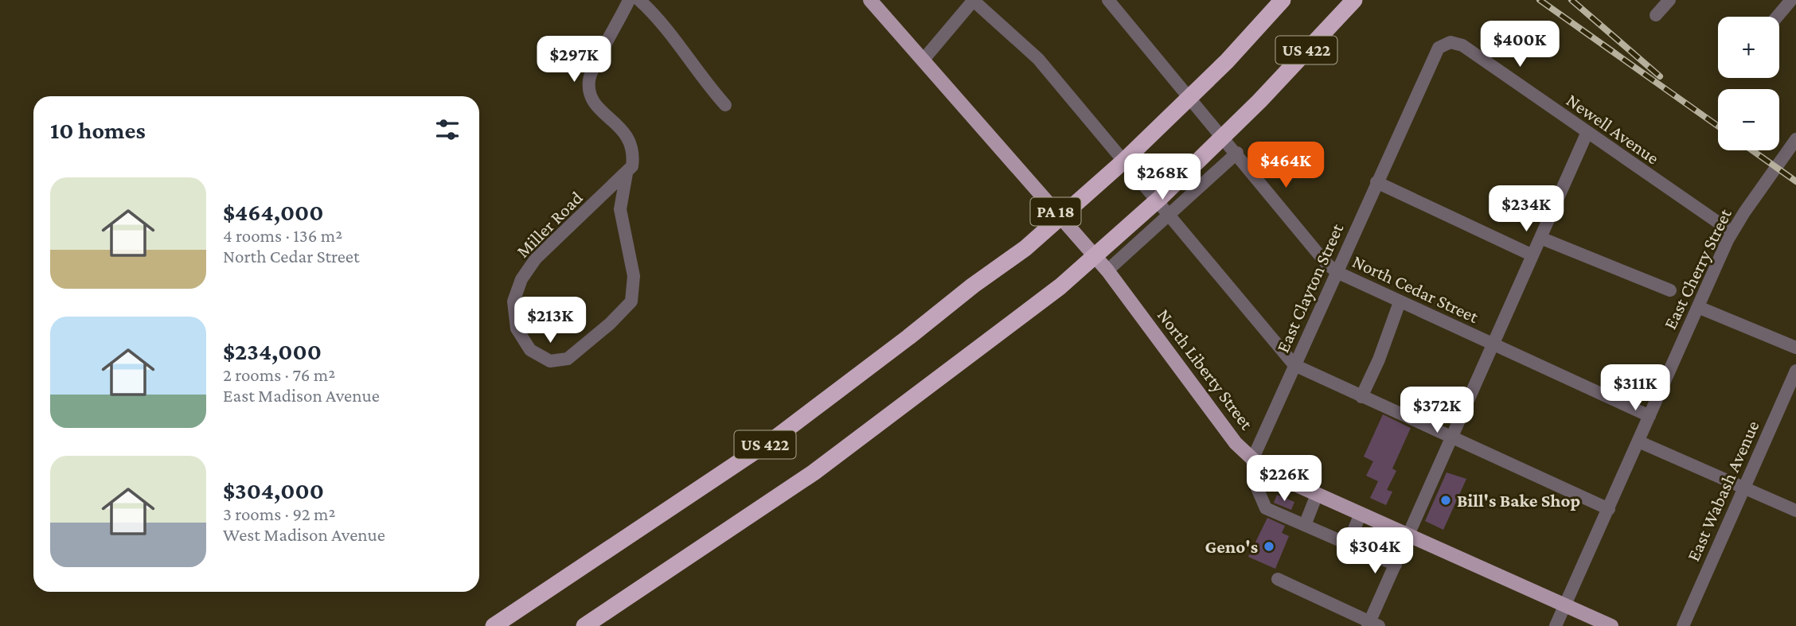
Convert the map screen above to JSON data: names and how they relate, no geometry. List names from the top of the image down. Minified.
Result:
{"streets":{"highway":["US 422"],"main road":["PA 18","North Liberty Street"],"street":["Newell Avenue","Miller Road","East Cherry Street","East Clayton Street","North Cedar Street","East Wabash Avenue"]},"crossings":[["Newell Avenue","East Cherry Street"],["Newell Avenue","East Clayton Street"],["East Cherry Street","North Cedar Street"],["East Cherry Street","North Liberty Street"],["East Clayton Street","North Cedar Street"],["East Clayton Street","North Liberty Street"]],"places":["Bill's Bake Shop","Geno's"],"page":{"map_buttons":["+","−"],"price":["$400K","$297K","$464K","$268K","$234K","$213K","$311K","$372K","$226K","$304K"],"heading":"10 homes","list":[{"name":"$464,000","note":"4 rooms · 136 m² · North Cedar Street"},{"name":"$234,000","note":"2 rooms · 76 m² · East Madison Avenue"},{"name":"$304,000","note":"3 rooms · 92 m² · West Madison Avenue"}]}}
